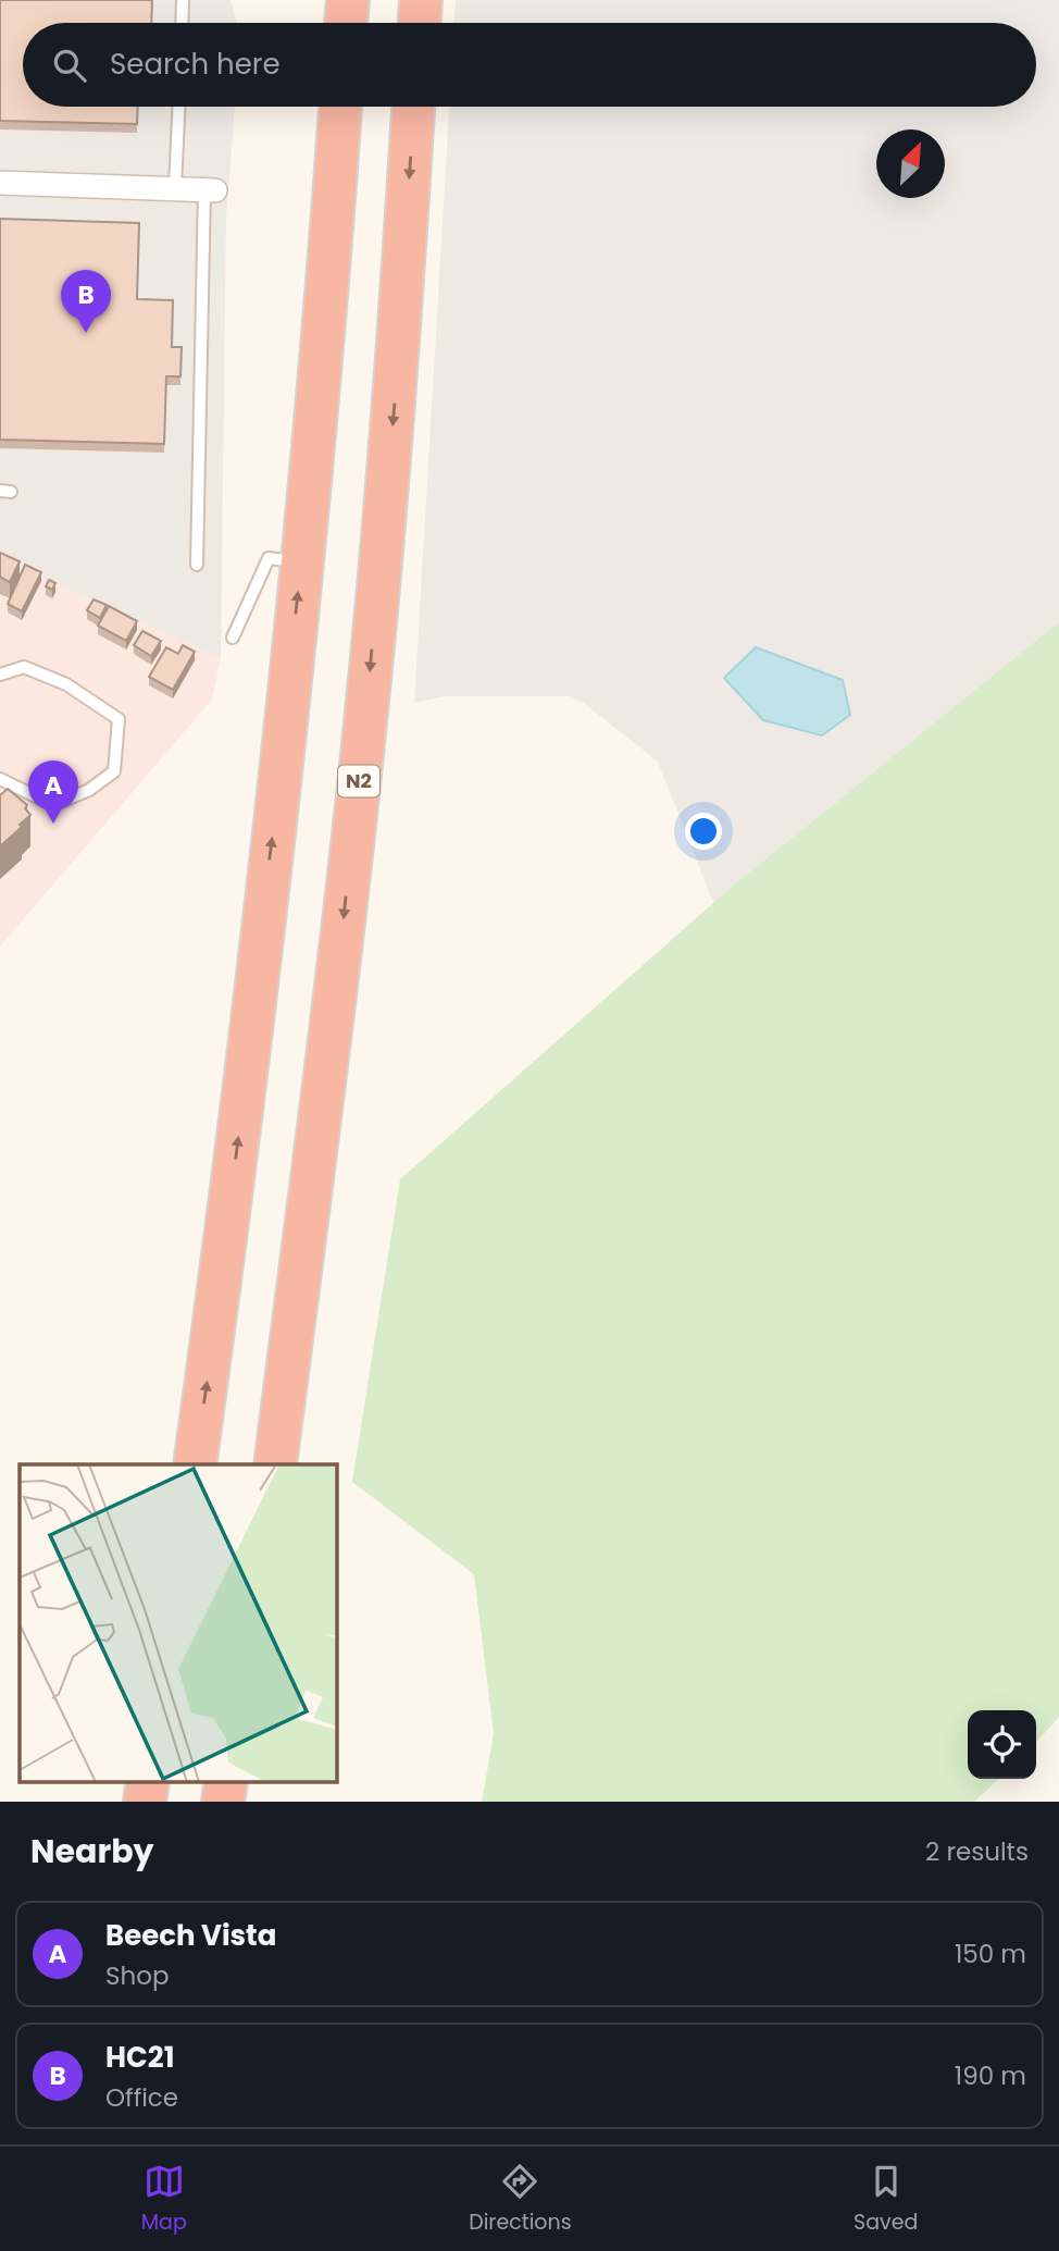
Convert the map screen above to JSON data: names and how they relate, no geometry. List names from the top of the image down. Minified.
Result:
{"streets":{"highway":["N2"]},"north":"top right","page":{"search":"Search here","pins":["B","A"],"heading":["Nearby","2 results"],"list":[{"mark":"A","name":"Beech Vista","note":"Shop","value":"150 m"},{"mark":"B","name":"HC21","note":"Office","value":"190 m"}],"nav":["Map","Directions","Saved"]}}
